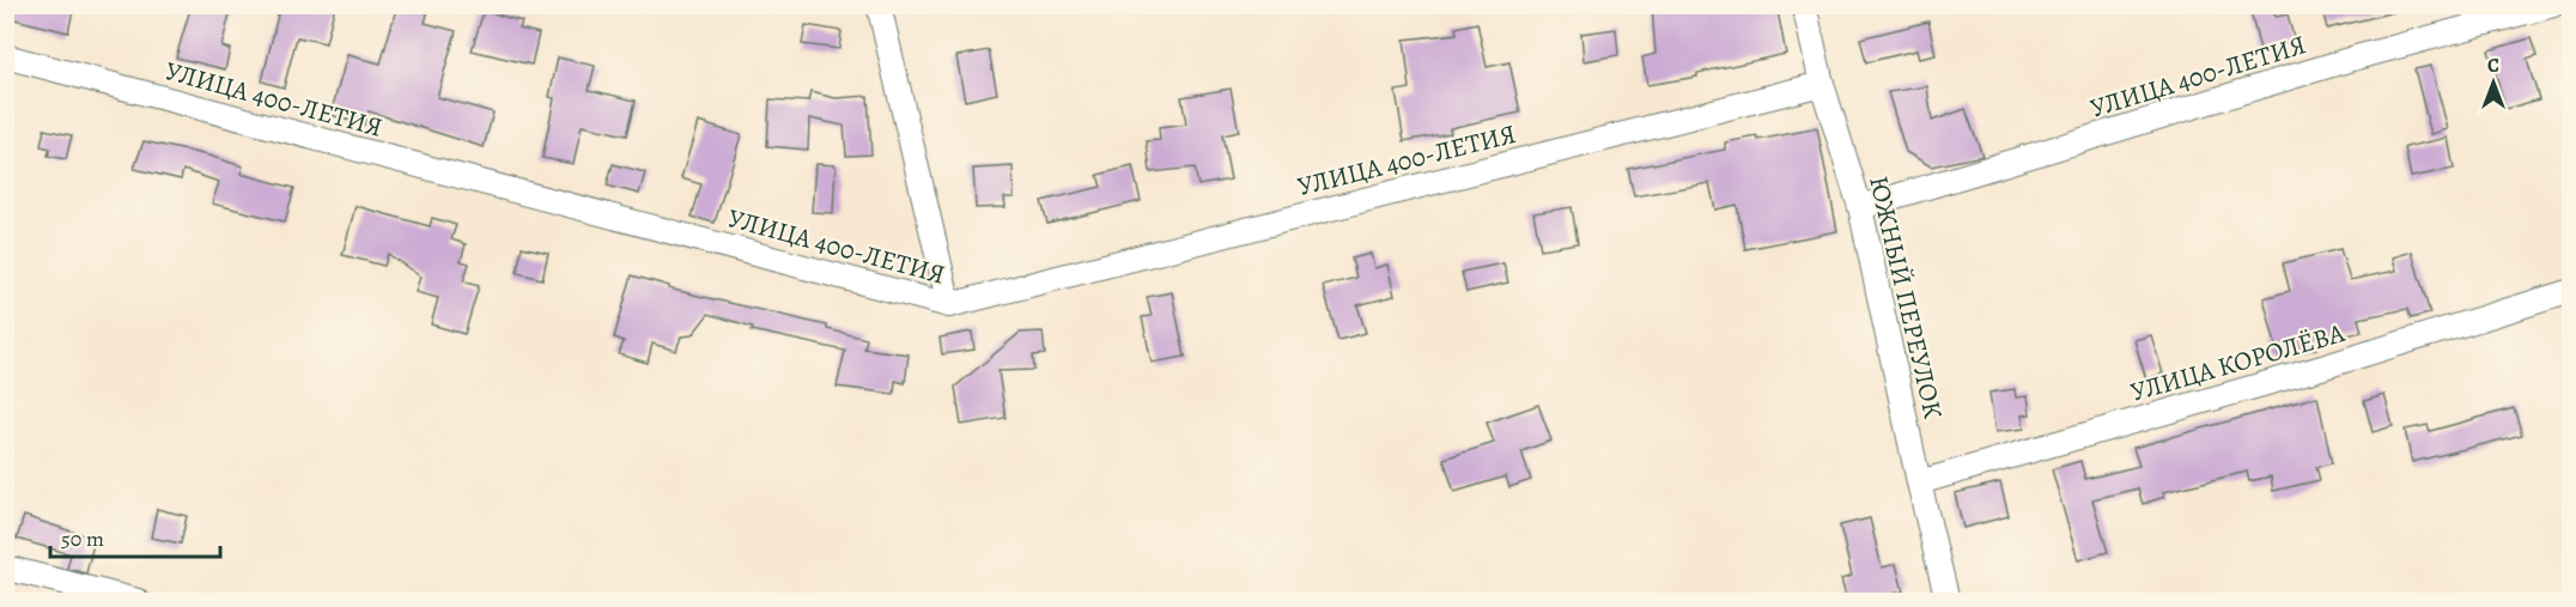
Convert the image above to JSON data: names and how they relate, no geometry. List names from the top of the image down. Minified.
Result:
{"streets":{"street":["УЛИЦА 400-ЛЕТИЯ","ЮЖНЫЙ ПЕРЕУЛОК","УЛИЦА КОРОЛЁВА"]},"crossings":[["УЛИЦА 400-ЛЕТИЯ","ЮЖНЫЙ ПЕРЕУЛОК"],["ЮЖНЫЙ ПЕРЕУЛОК","УЛИЦА КОРОЛЁВА"]],"scale_bar":"50 m","north":"top"}
